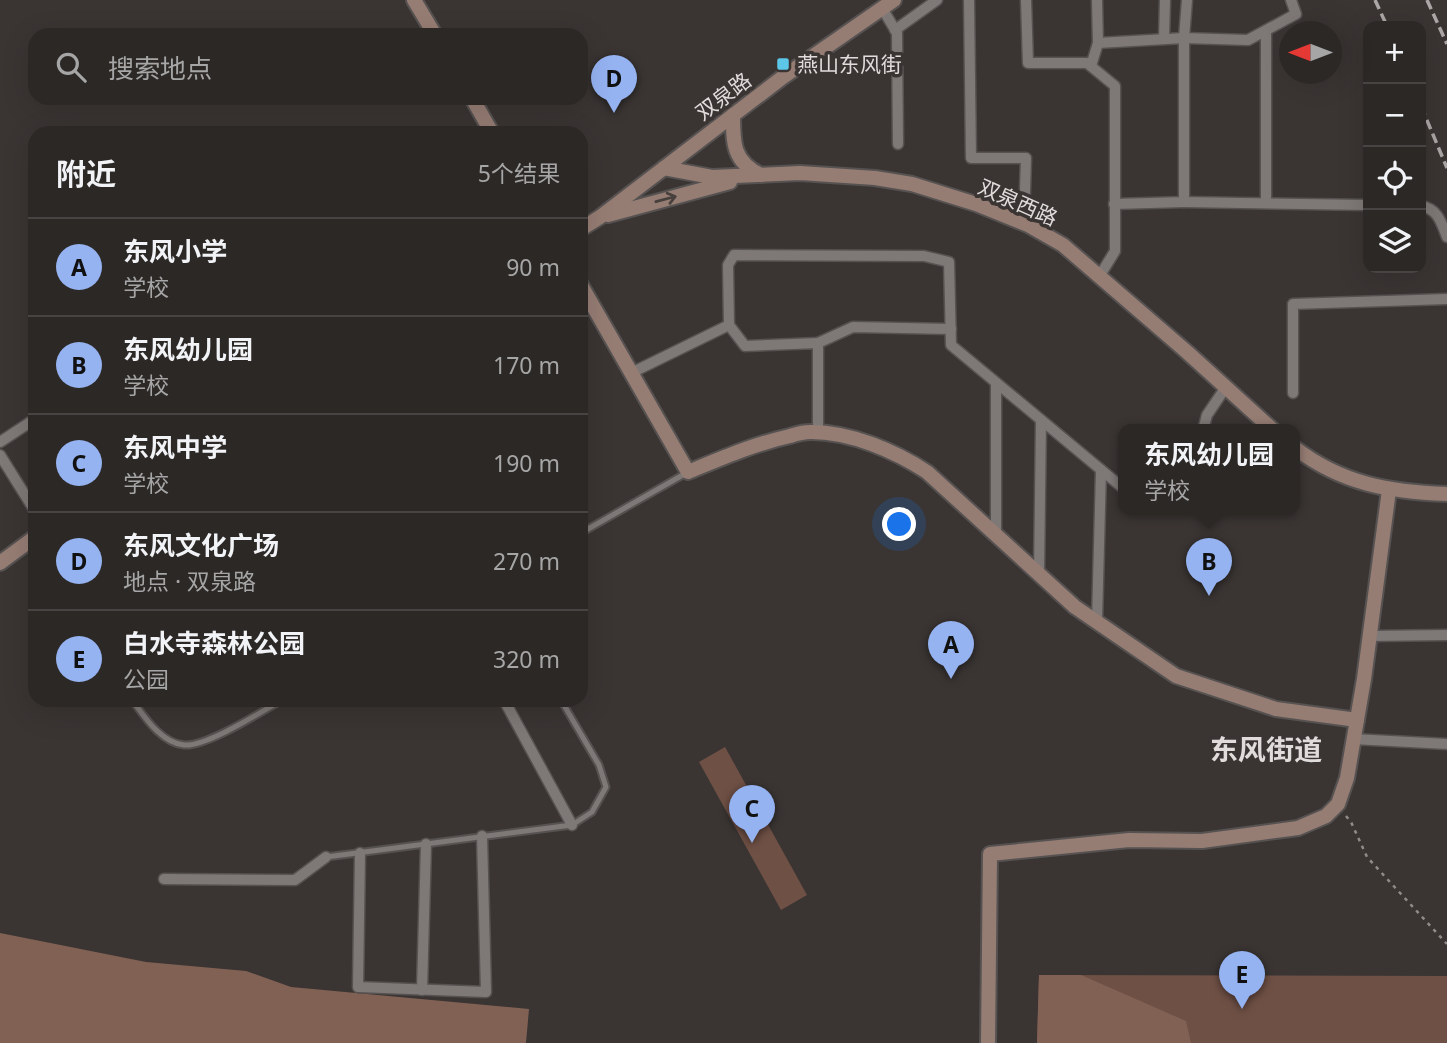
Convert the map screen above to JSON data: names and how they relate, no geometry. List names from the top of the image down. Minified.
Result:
{"streets":{"street":["双泉路","双泉西路"]},"crossings":[["双泉路","双泉西路"]],"districts":["东风街道"],"places":{"transit":["燕山东风街"]},"north":"left","page":{"map_buttons":["+","−"],"search":"搜索地点","pins":["D","B","A","C","E"],"heading":["附近","5个结果"],"list":[{"mark":"A","name":"东风小学","note":"学校","value":"90 m"},{"mark":"B","name":"东风幼儿园","note":"学校","value":"170 m"},{"mark":"C","name":"东风中学","note":"学校","value":"190 m"},{"mark":"D","name":"东风文化广场","note":"地点 · 双泉路","value":"270 m"},{"mark":"E","name":"白水寺森林公园","note":"公园","value":"320 m"}],"popup":["东风幼儿园","学校"]}}
